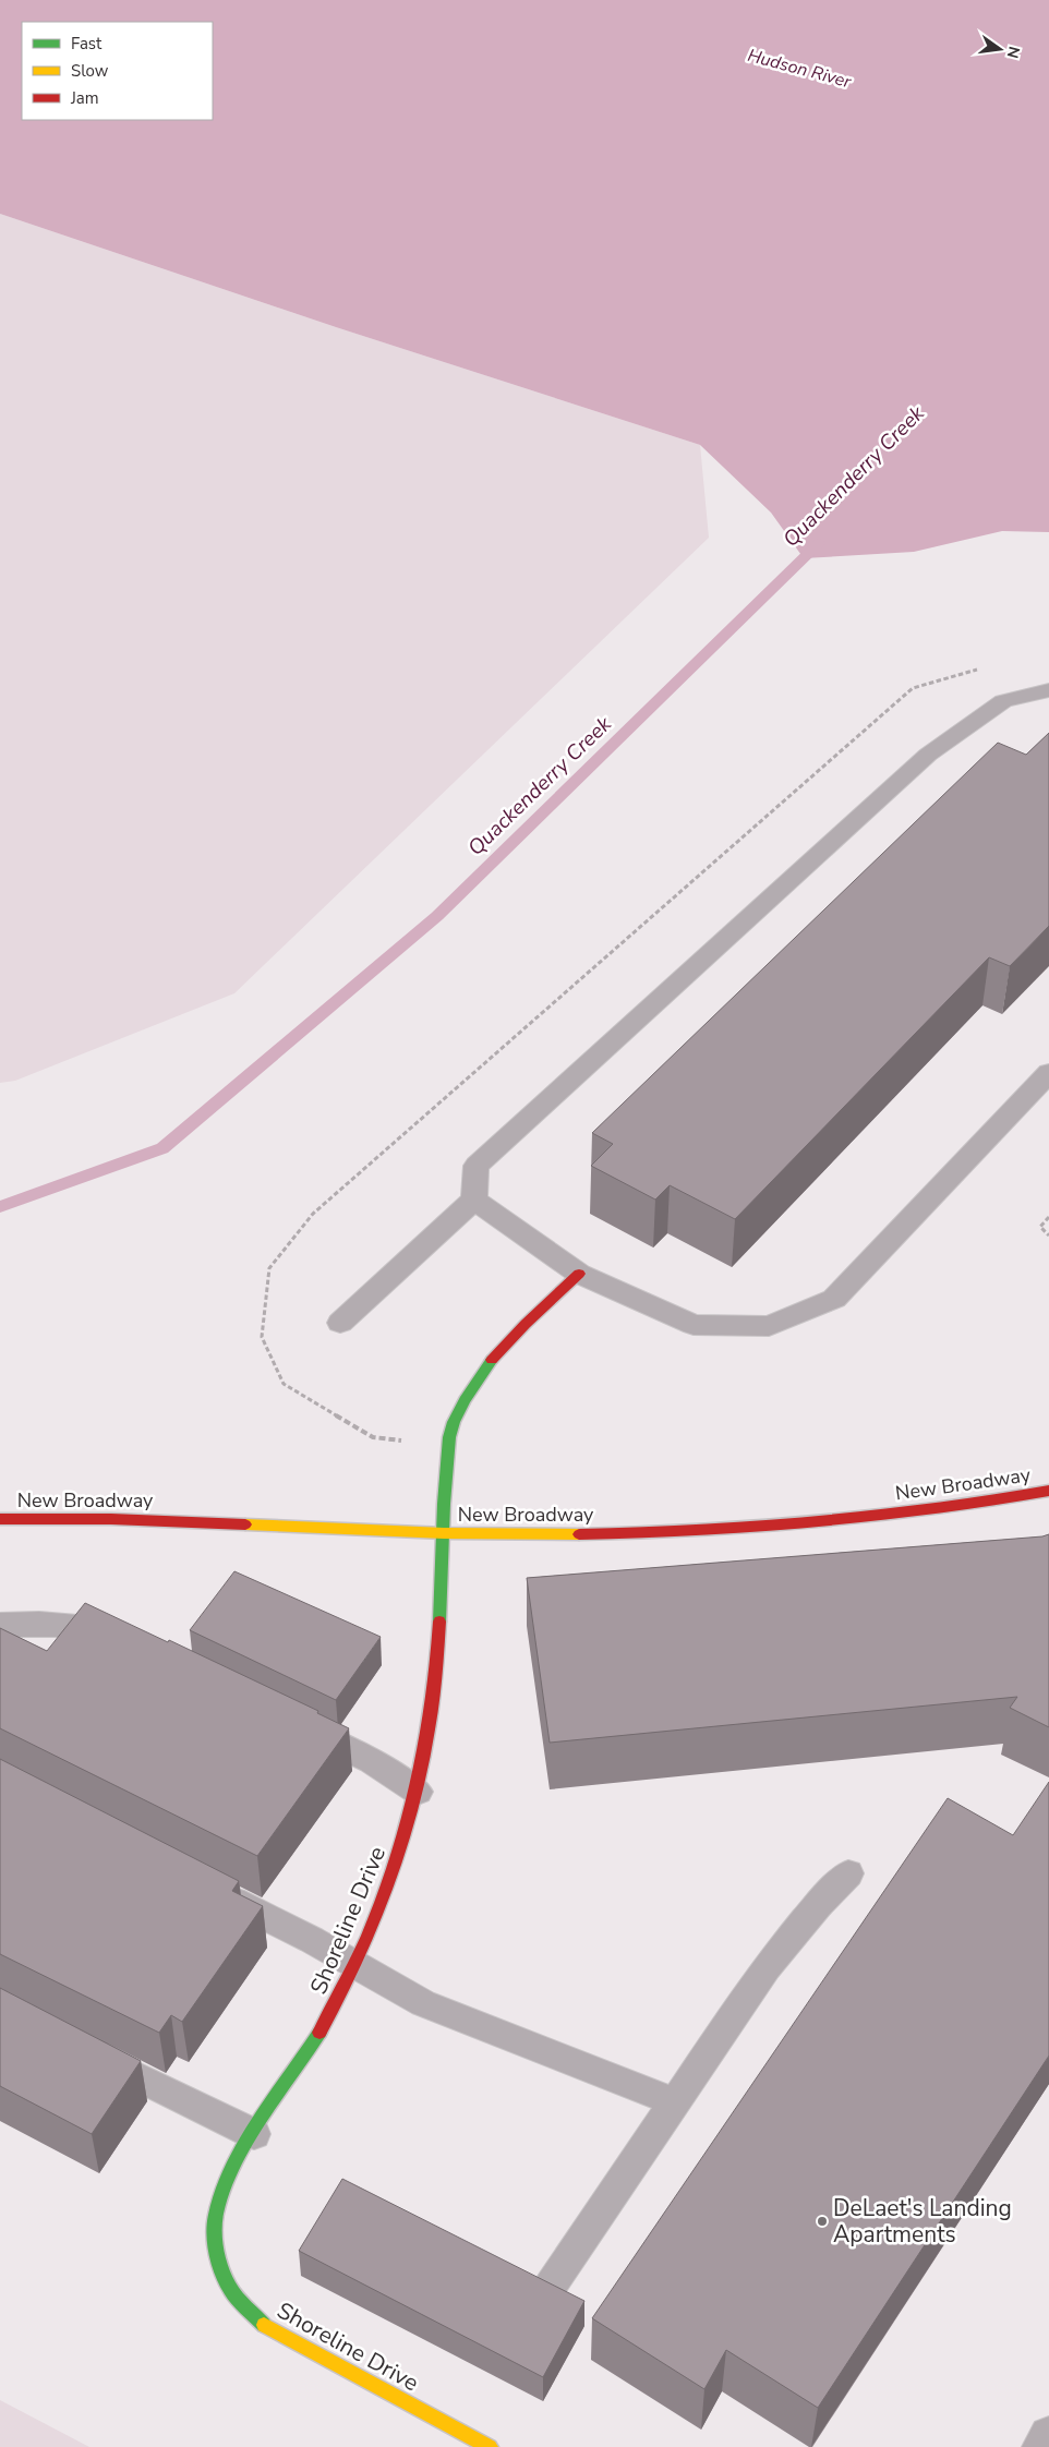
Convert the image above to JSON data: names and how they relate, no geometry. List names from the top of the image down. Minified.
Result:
{"streets":{"street":["New Broadway","Shoreline Drive"]},"crossings":[["New Broadway","Shoreline Drive"]],"water":["Hudson River","Quackenderry Creek"],"places":["DeLaet's Landing Apartments"],"legend":["Fast","Slow","Jam"],"north":"right"}
